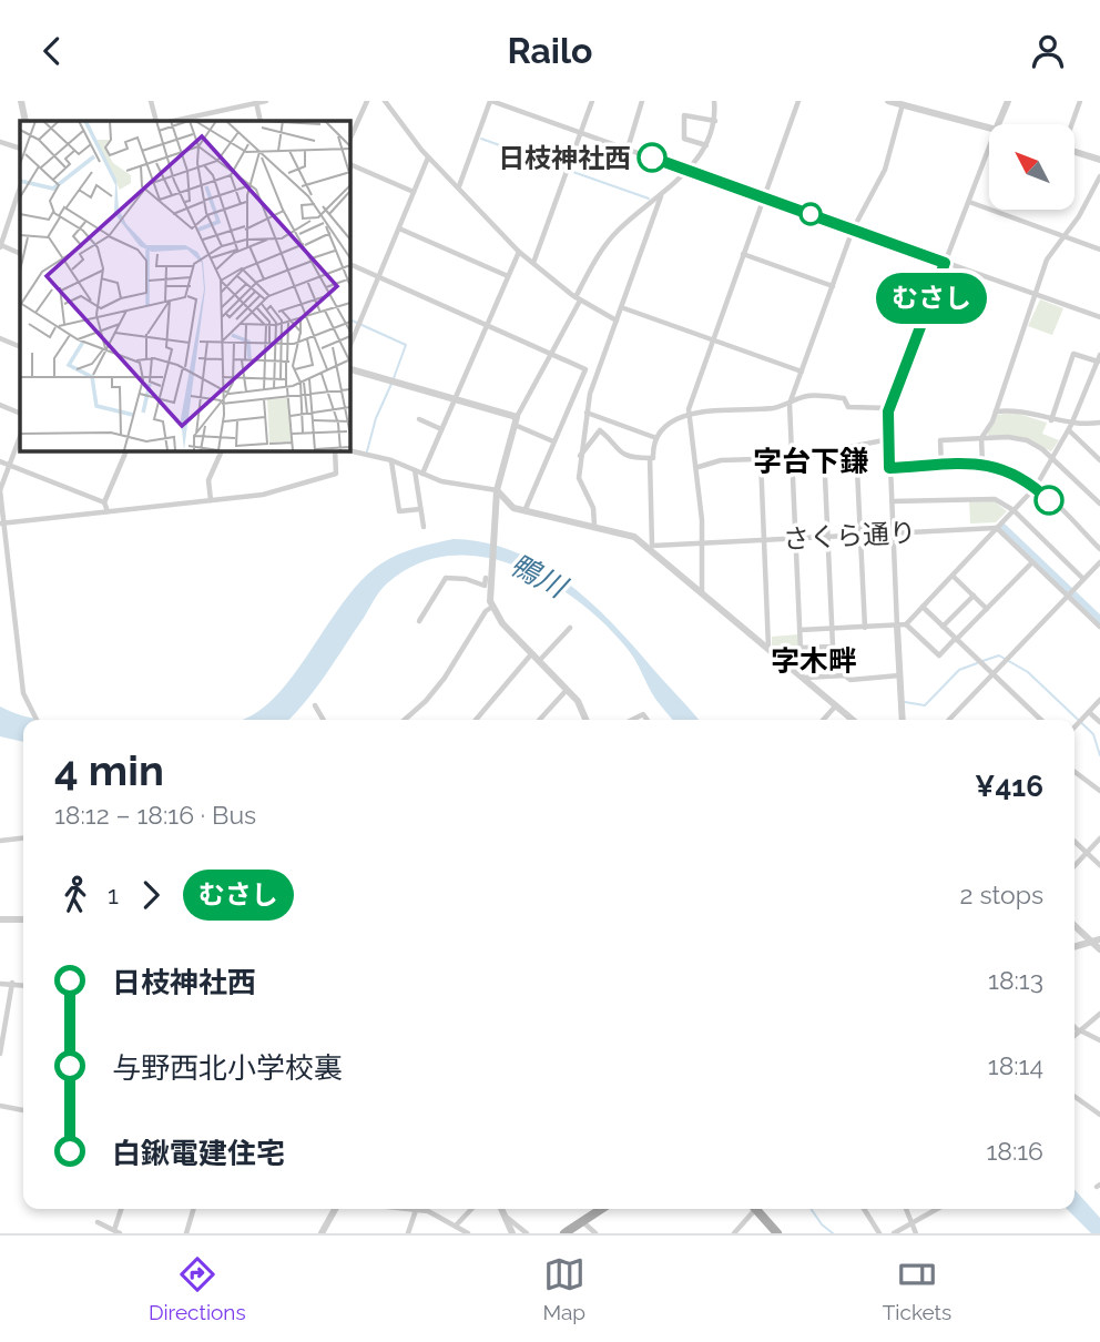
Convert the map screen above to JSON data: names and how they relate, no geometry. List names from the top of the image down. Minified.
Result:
{"streets":{"street":["さくら通り"]},"districts":["字台下鎌","字木畔"],"water":["鴨川"],"places":["日枝神社西"],"lines":["bus line むさし"],"north":"top left","page":{"header":"Railo","on_map":"むさし","heading":["4 min","18:12 – 18:16 · Bus","¥416"],"legs":["1","むさし","2 stops"],"list":[{"name":"日枝神社西","value":"18:13"},{"name":"与野西北小学校裏","value":"18:14"},{"name":"白鍬電建住宅","value":"18:16"}],"tabs":["Directions","Map","Tickets"]}}
